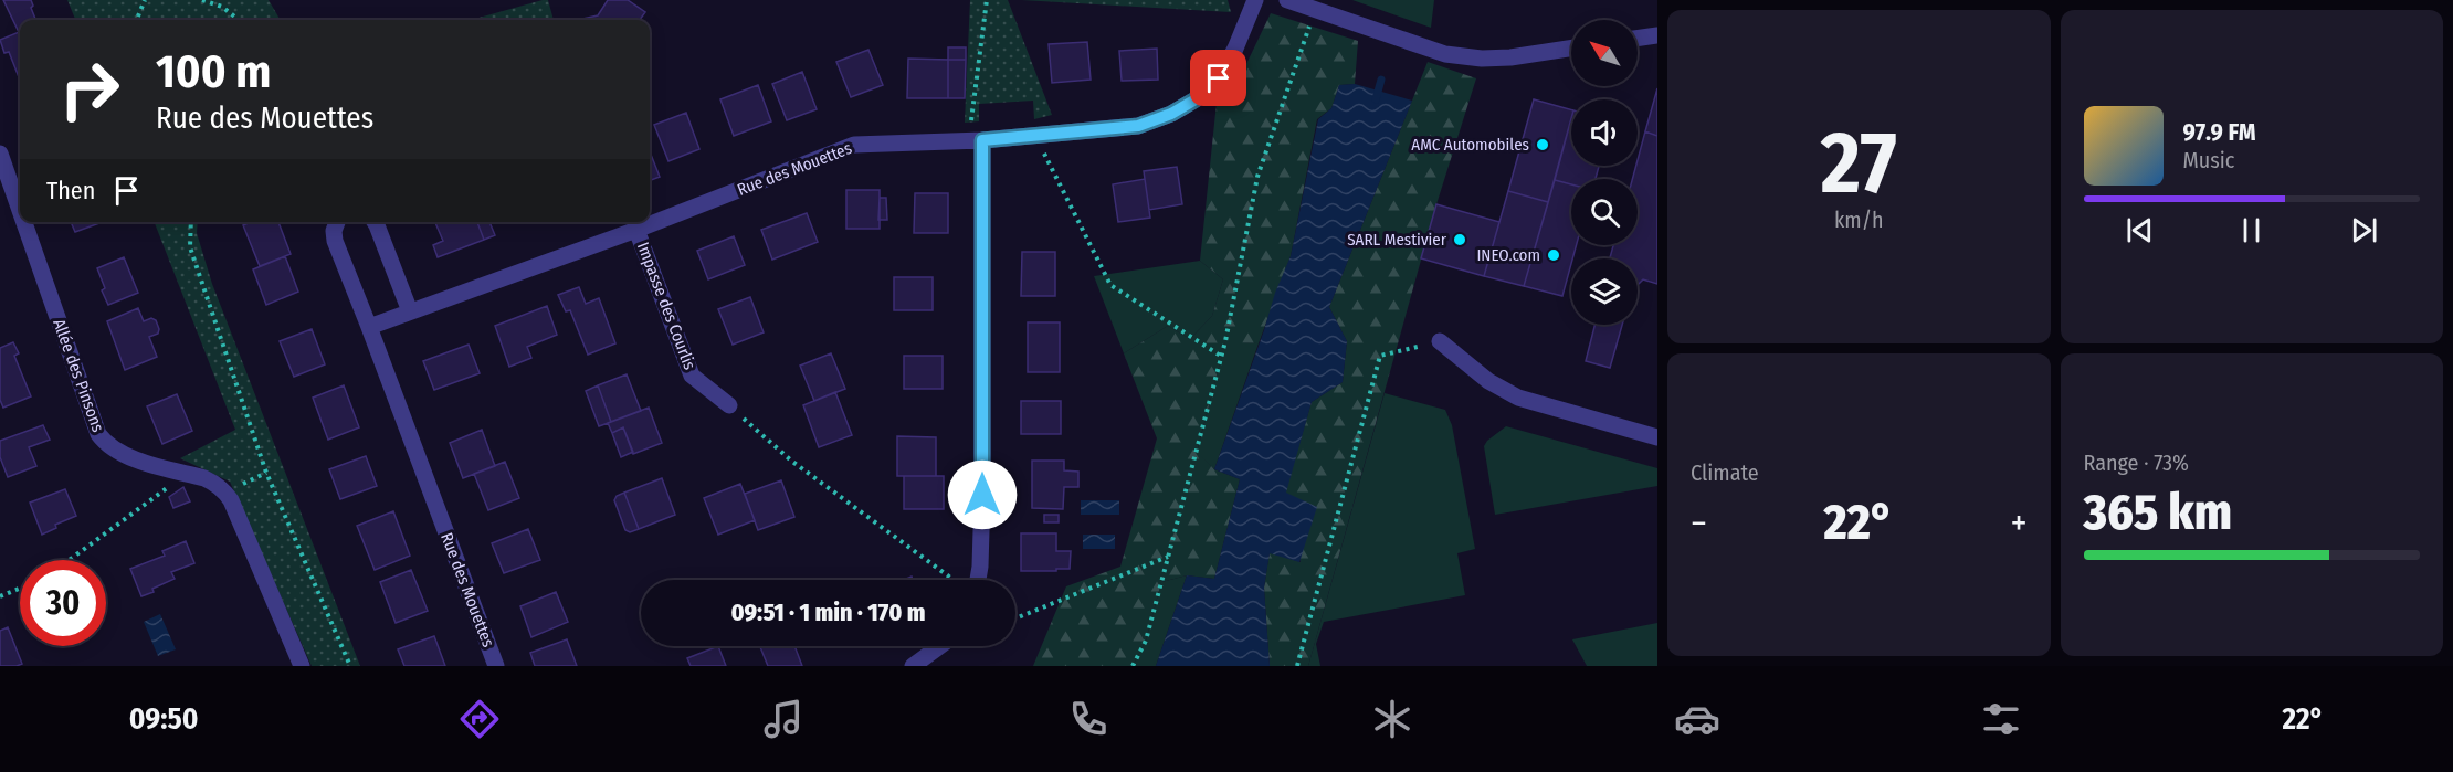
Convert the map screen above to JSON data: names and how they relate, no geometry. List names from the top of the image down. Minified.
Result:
{"streets":{"street":["Rue des Mouettes","Impasse des Courlis","Allée des Pinsons"]},"crossings":[["Rue des Mouettes","Impasse des Courlis"]],"places":["AMC Automobiles","SARL Mestivier","INEO.com"],"north":"top left","page":{"tile":[["27","km/h"],"Climate",["Range · 73%","365 km"]],"turn":["100 m","Rue des Mouettes"],"song":["97.9 FM","Music"],"then":"Then","heat":["−","22°","+"],"limit":"30","trip":"09:51 · 1 min · 170 m","tabs":["09:50","22°"]}}
